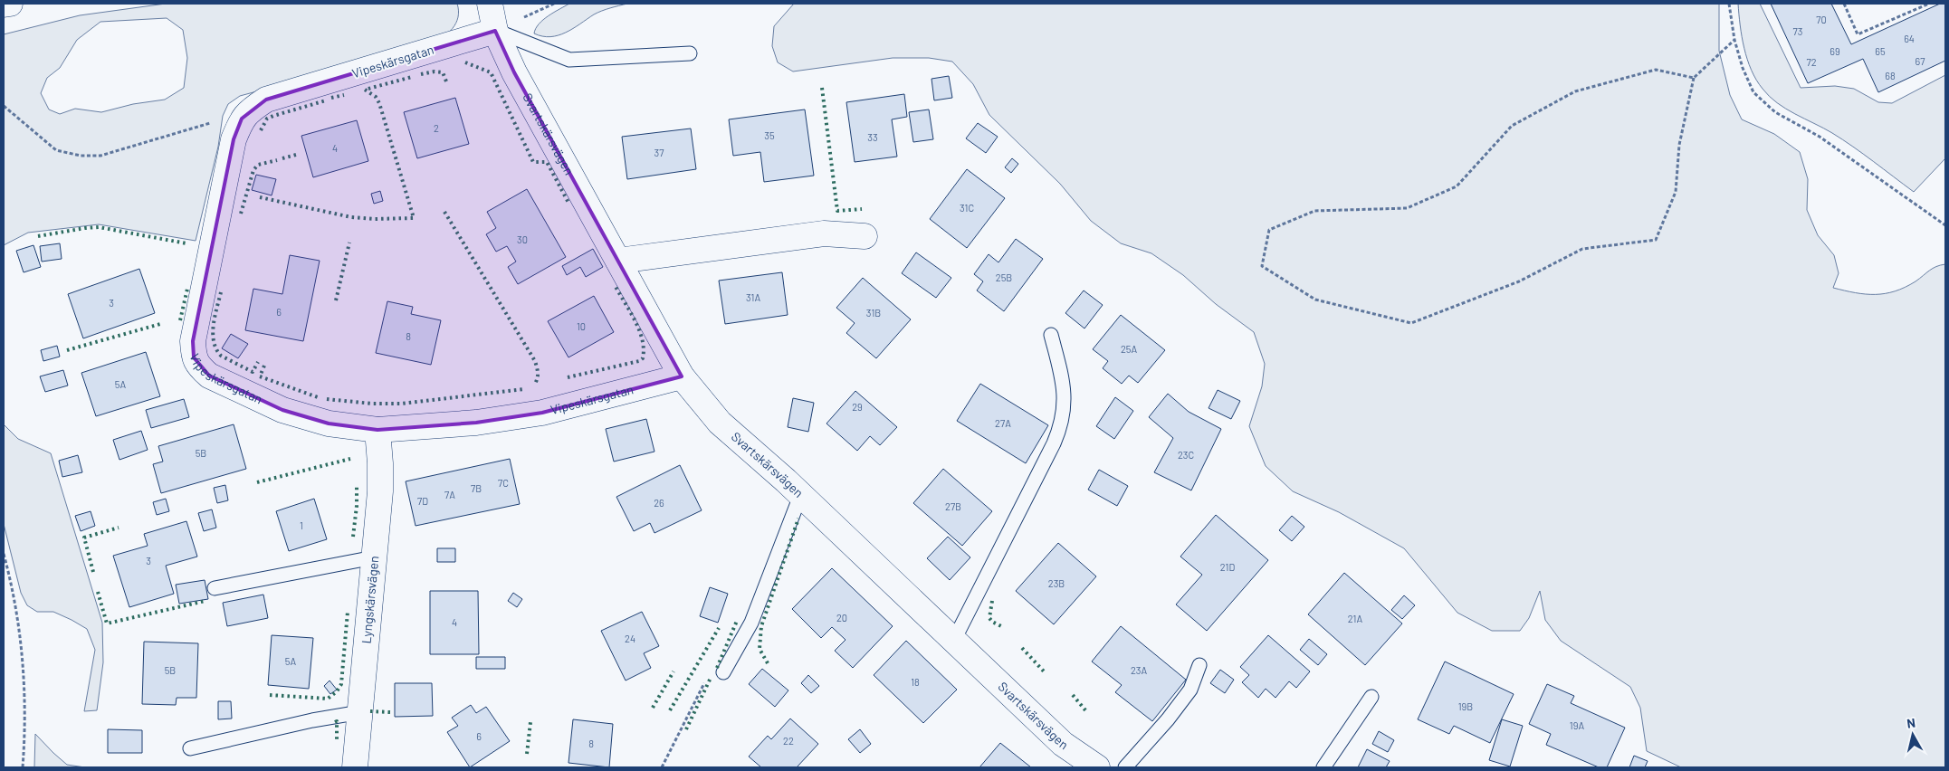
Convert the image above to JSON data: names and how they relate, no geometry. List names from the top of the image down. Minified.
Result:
{"streets":{"street":["Vipeskärsgatan","Svartskärsvägen","Lyngskärsvägen"]},"crossings":[["Vipeskärsgatan","Svartskärsvägen"],["Vipeskärsgatan","Lyngskärsvägen"]],"house_numbers":["70","73","64","69","65","67","72","68","2","35","33","4","37","31C","30","25B","31A","3","6","31B","10","8","25A","5A","29","27A","5B","23C","7C","7B","7A","7D","26","27B","1","3","21D","23B","20","21A","4","24","5A","5B","23A","18","19B","19A","6","22","8"],"north":"top"}
